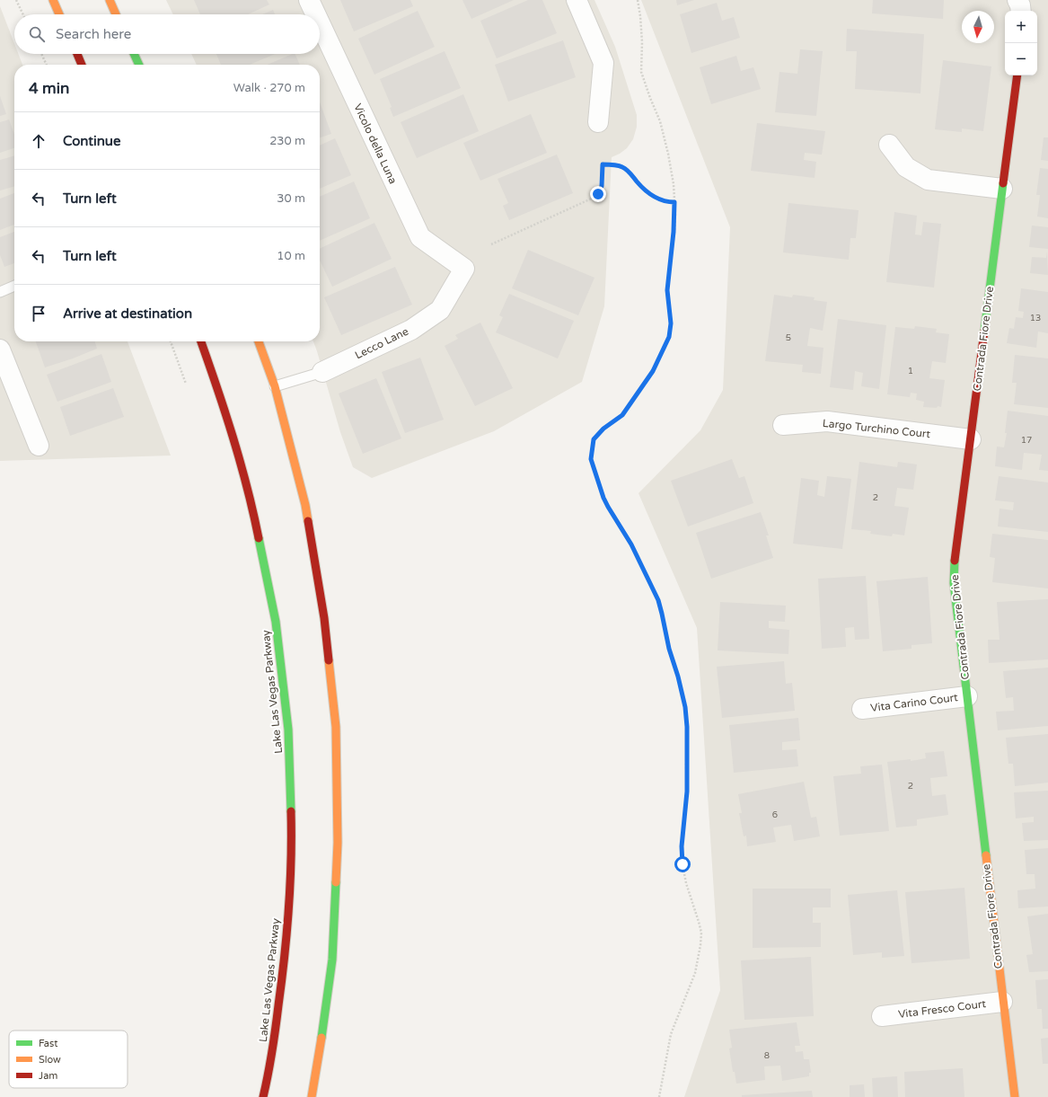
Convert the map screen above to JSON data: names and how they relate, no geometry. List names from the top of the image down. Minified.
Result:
{"streets":{"main road":["Contrada Fiore Drive","Lake Las Vegas Parkway"],"street":["Vicolo della Luna","Lecco Lane","Largo Turchino Court","Vita Carino Court","Vita Fresco Court"]},"crossings":[["Vicolo della Luna","Lecco Lane"],["Contrada Fiore Drive","Largo Turchino Court"],["Contrada Fiore Drive","Vita Carino Court"],["Contrada Fiore Drive","Vita Fresco Court"]],"house_numbers":["13","5","1","17","2","2","6","8"],"legend":["Fast","Slow","Jam"],"north":"bottom","page":{"map_buttons":["+","−"],"search":"Search here","heading":["4 min","Walk · 270 m"],"list":[["Continue","230 m"],["Turn left","30 m"],["Turn left","10 m"],"Arrive at destination"]}}
